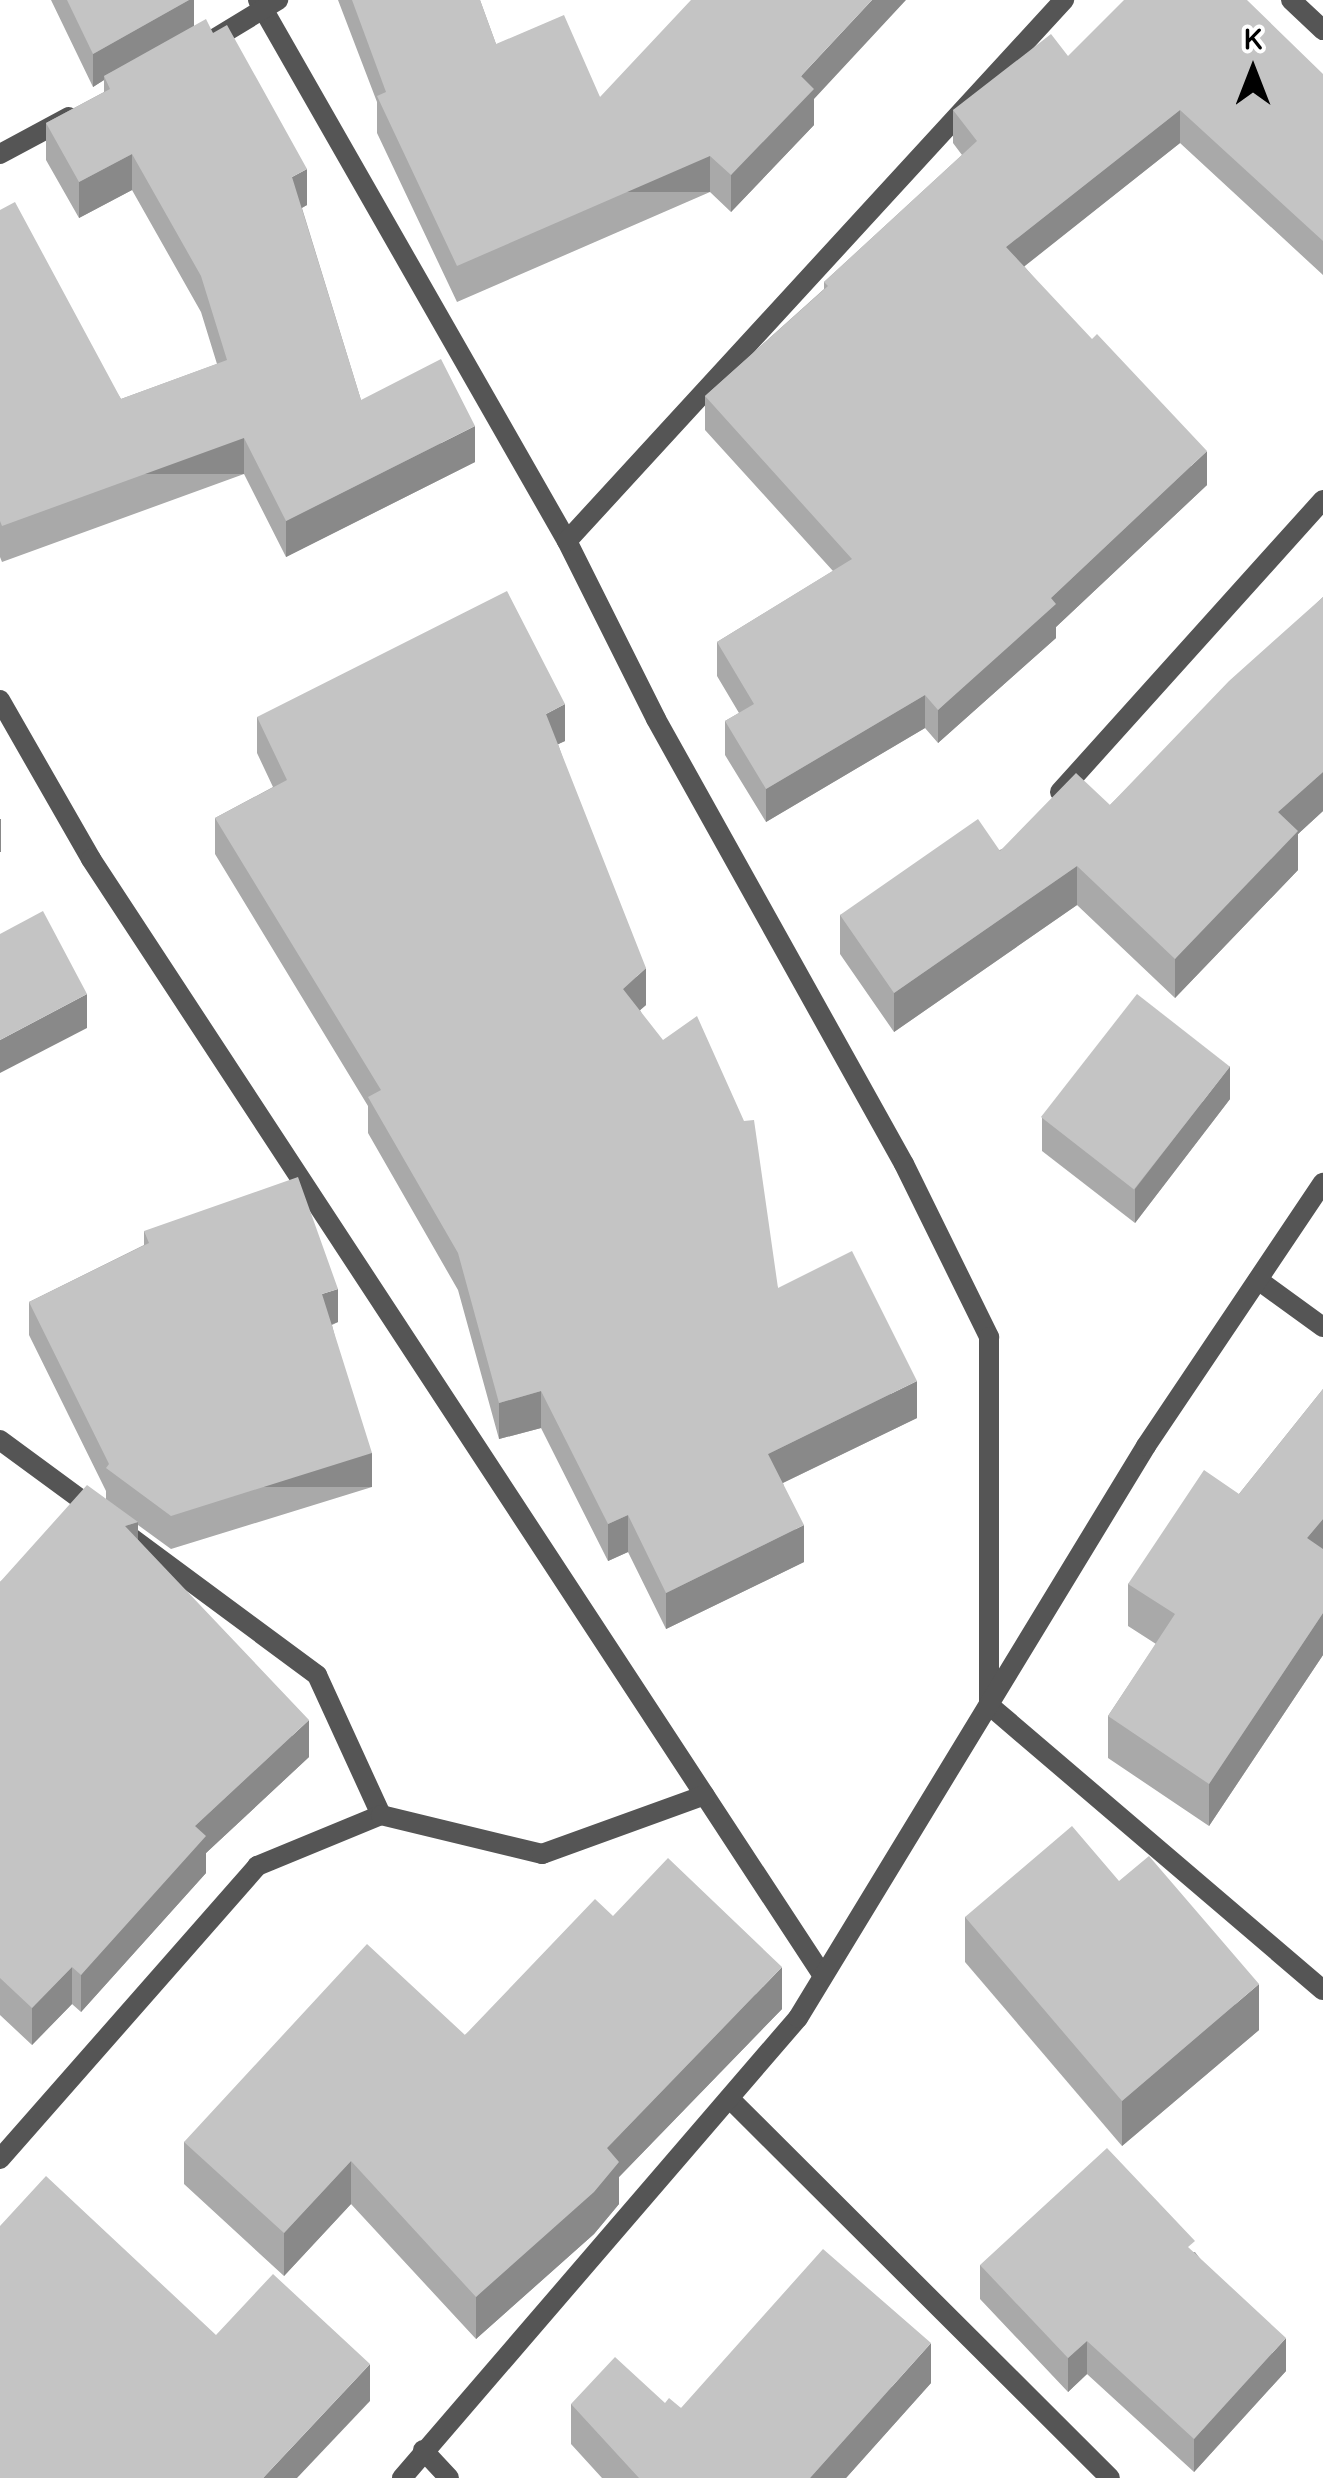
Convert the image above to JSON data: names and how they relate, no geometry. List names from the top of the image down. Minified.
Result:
{"north":"top"}
